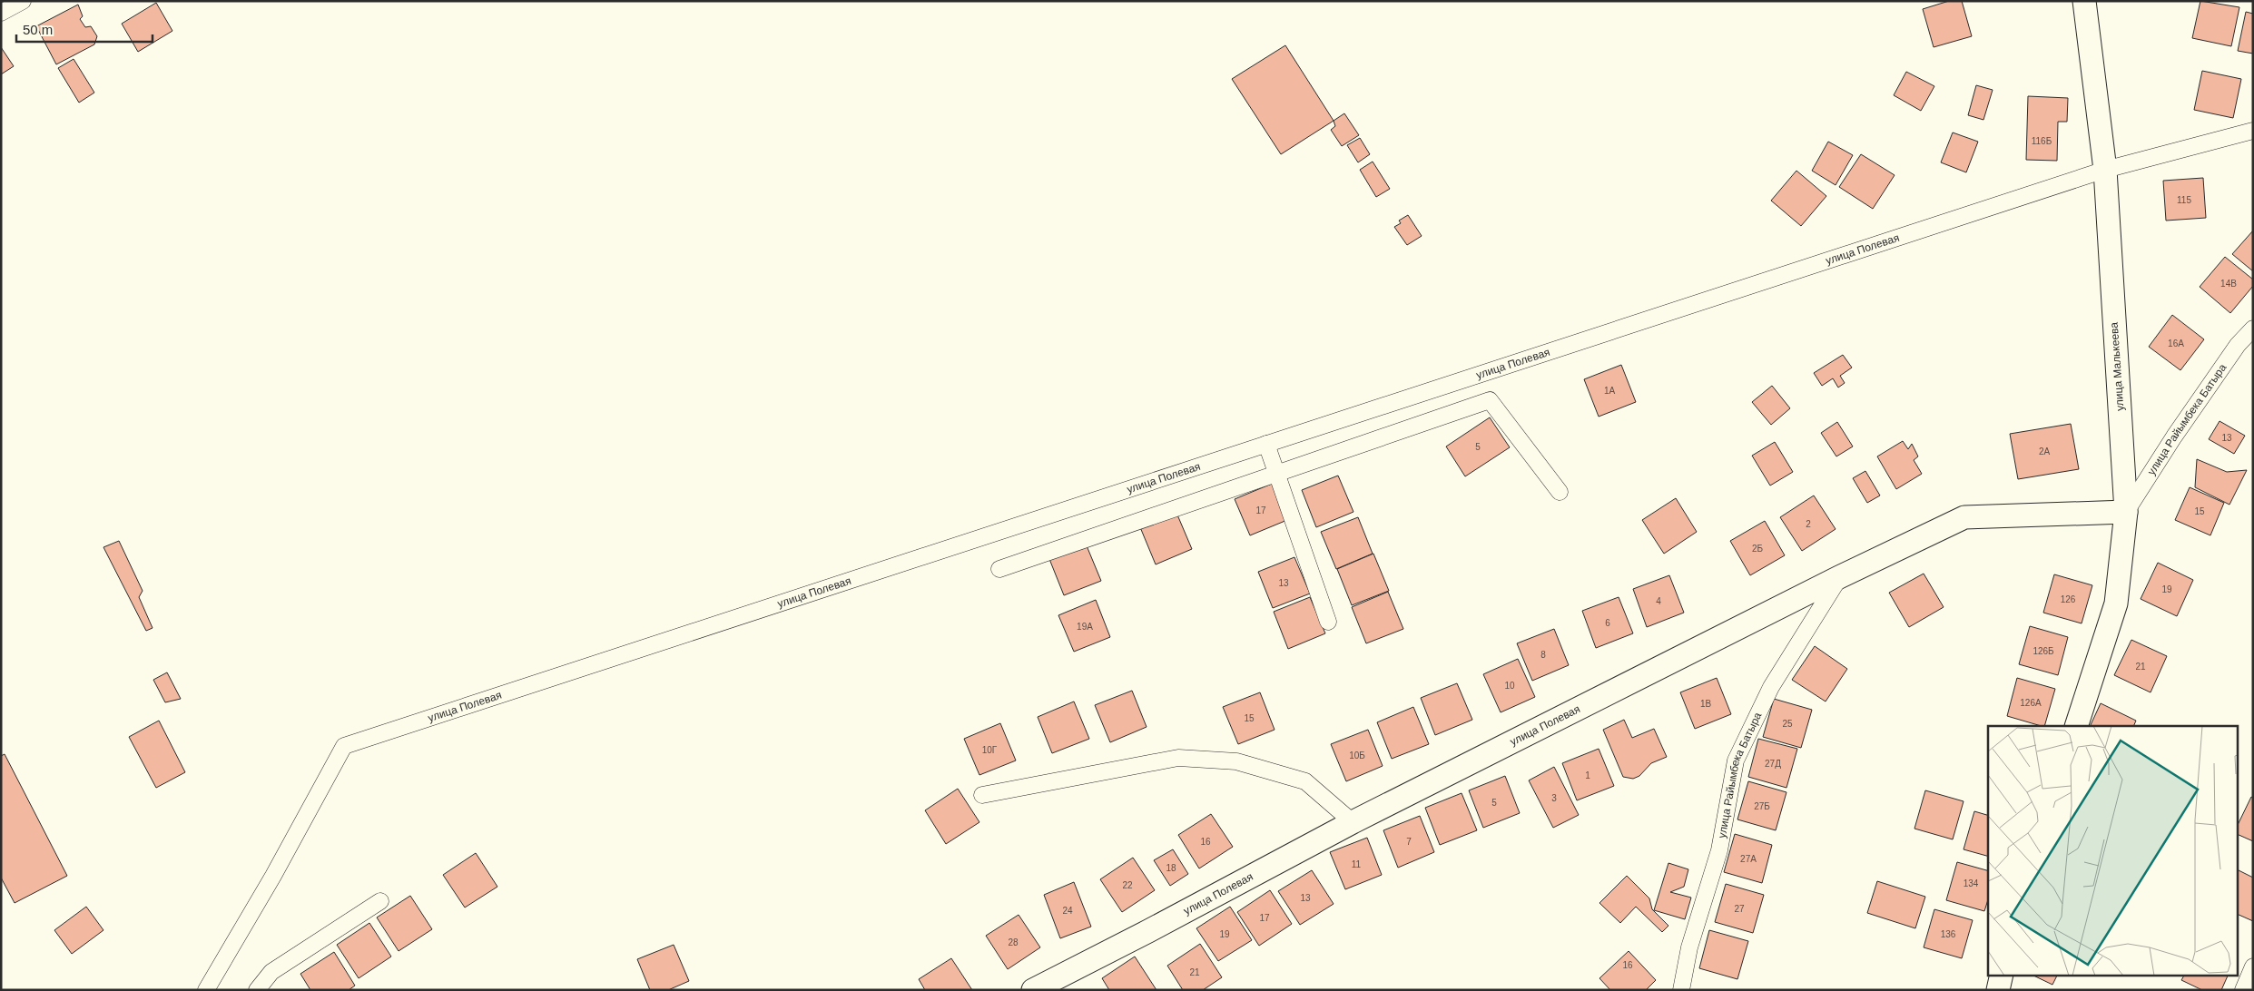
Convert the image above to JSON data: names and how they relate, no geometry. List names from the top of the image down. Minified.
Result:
{"streets":{"street":["улица Полевая","улица Малькеева","улица Райымбека Батыра"]},"crossings":[["улица Полевая","улица Малькеева"],["улица Полевая","улица Райымбека Батыра"],["улица Малькеева","улица Райымбека Батыра"]],"house_numbers":["116Б","115","14В","16А","1А","13","5","2А","17","15","2","2Б","13","19","126","4","6","19А","126Б","8","21","10","126А","1В","15","25","10Г","10Б","27Д","1","3","5","27Б","16","7","27А","11","18","134","22","13","27","24","17","19","136","28","16","21"],"scale_bar":"50 m"}
